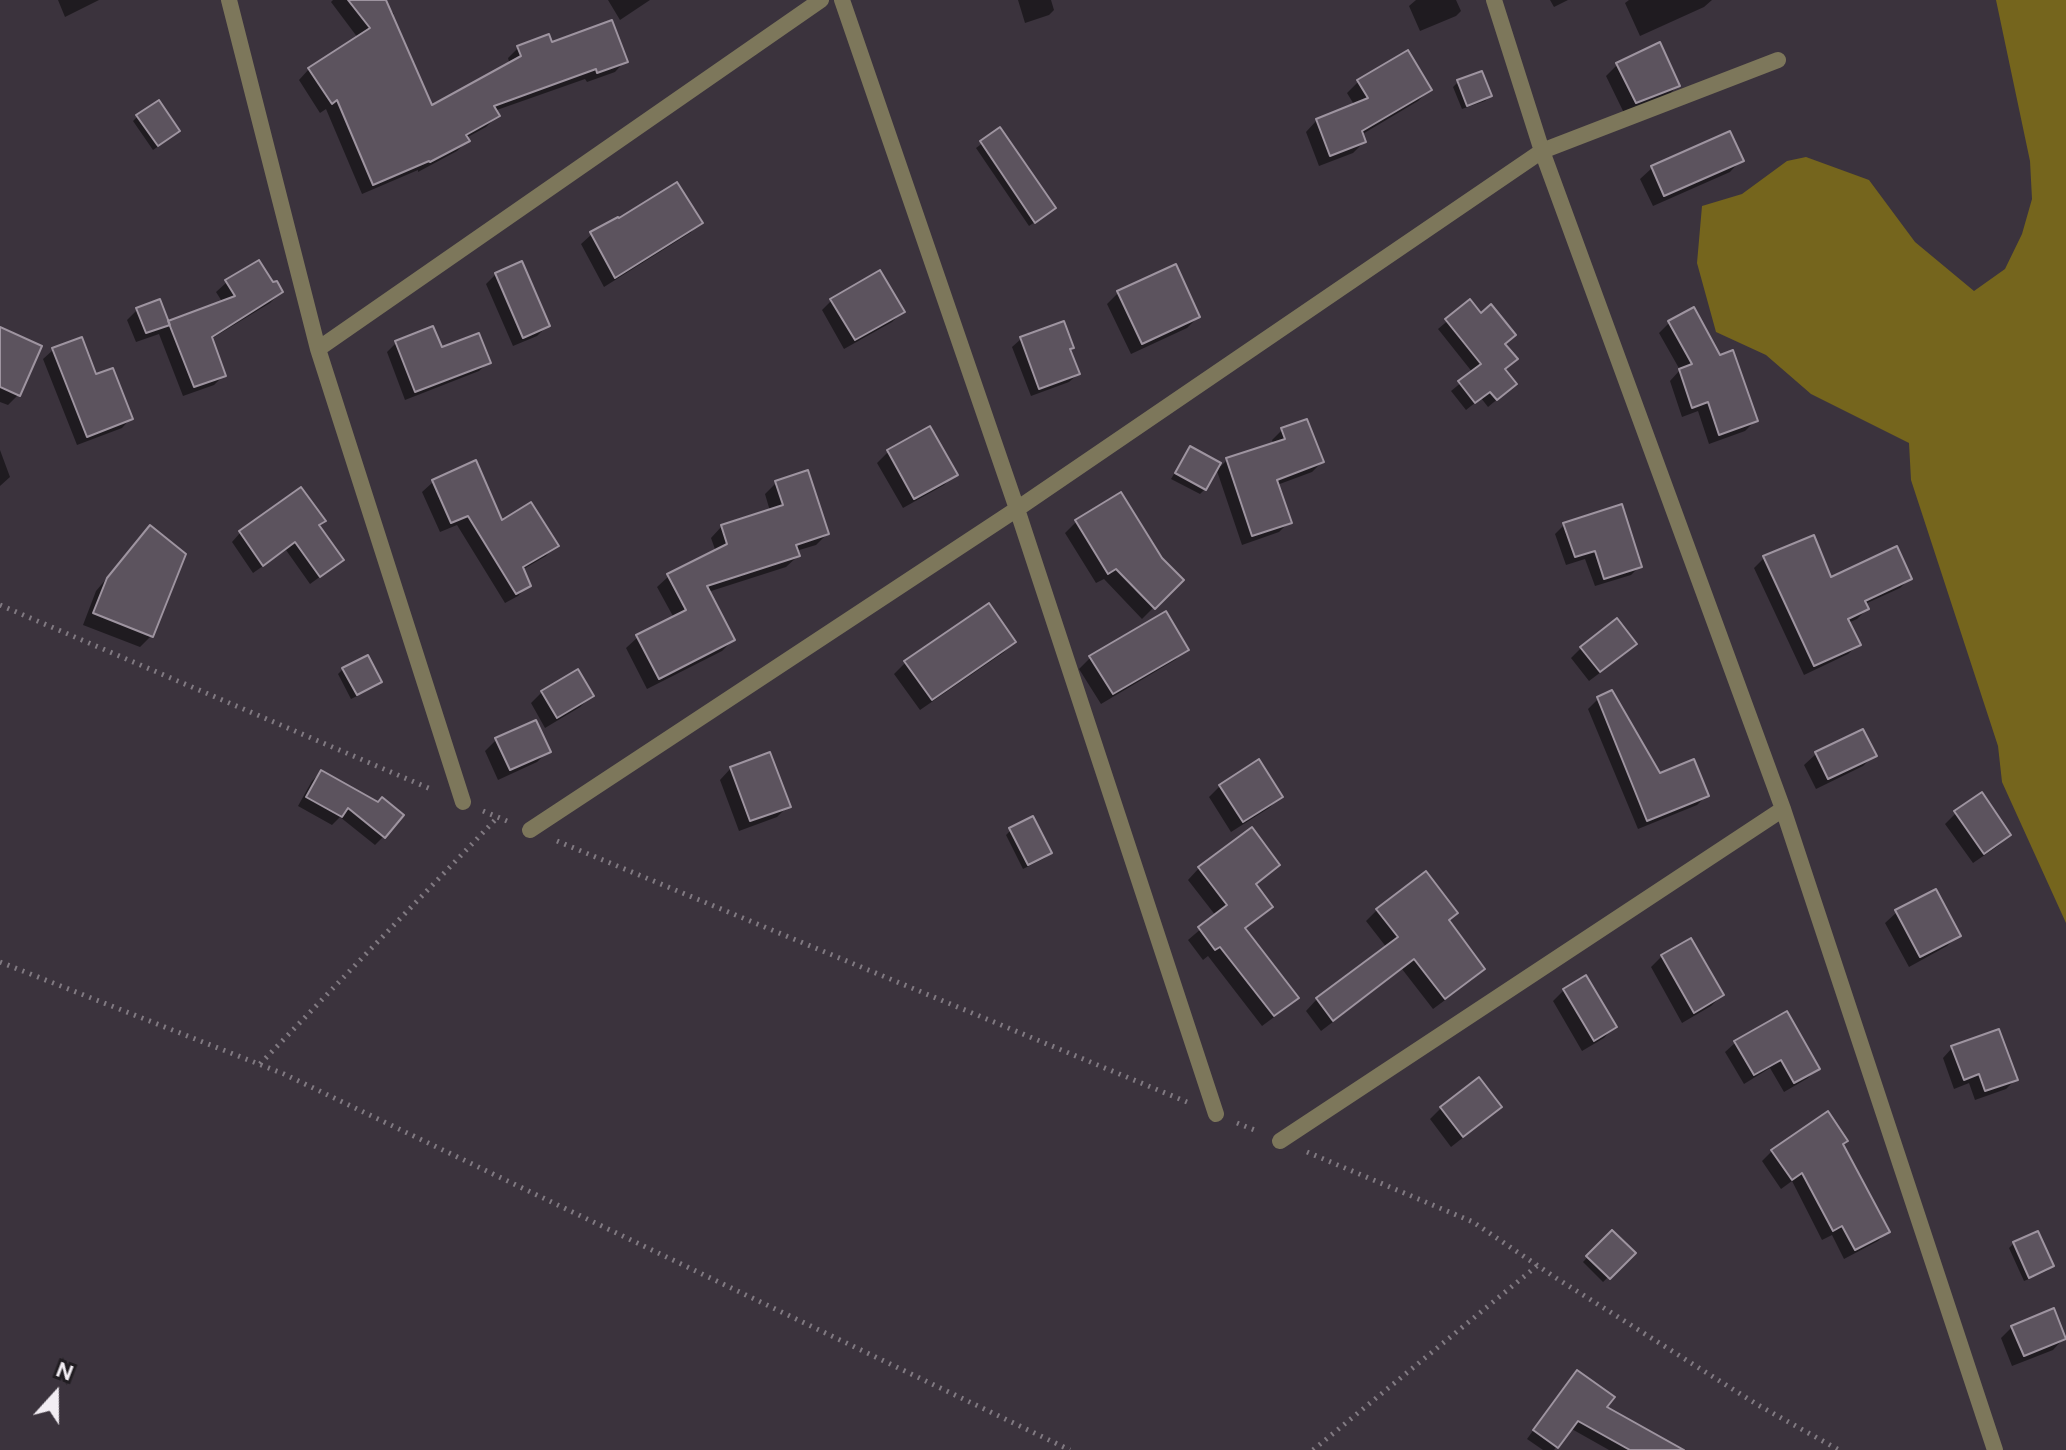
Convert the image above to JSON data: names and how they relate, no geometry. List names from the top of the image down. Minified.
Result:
{"north":"top"}
